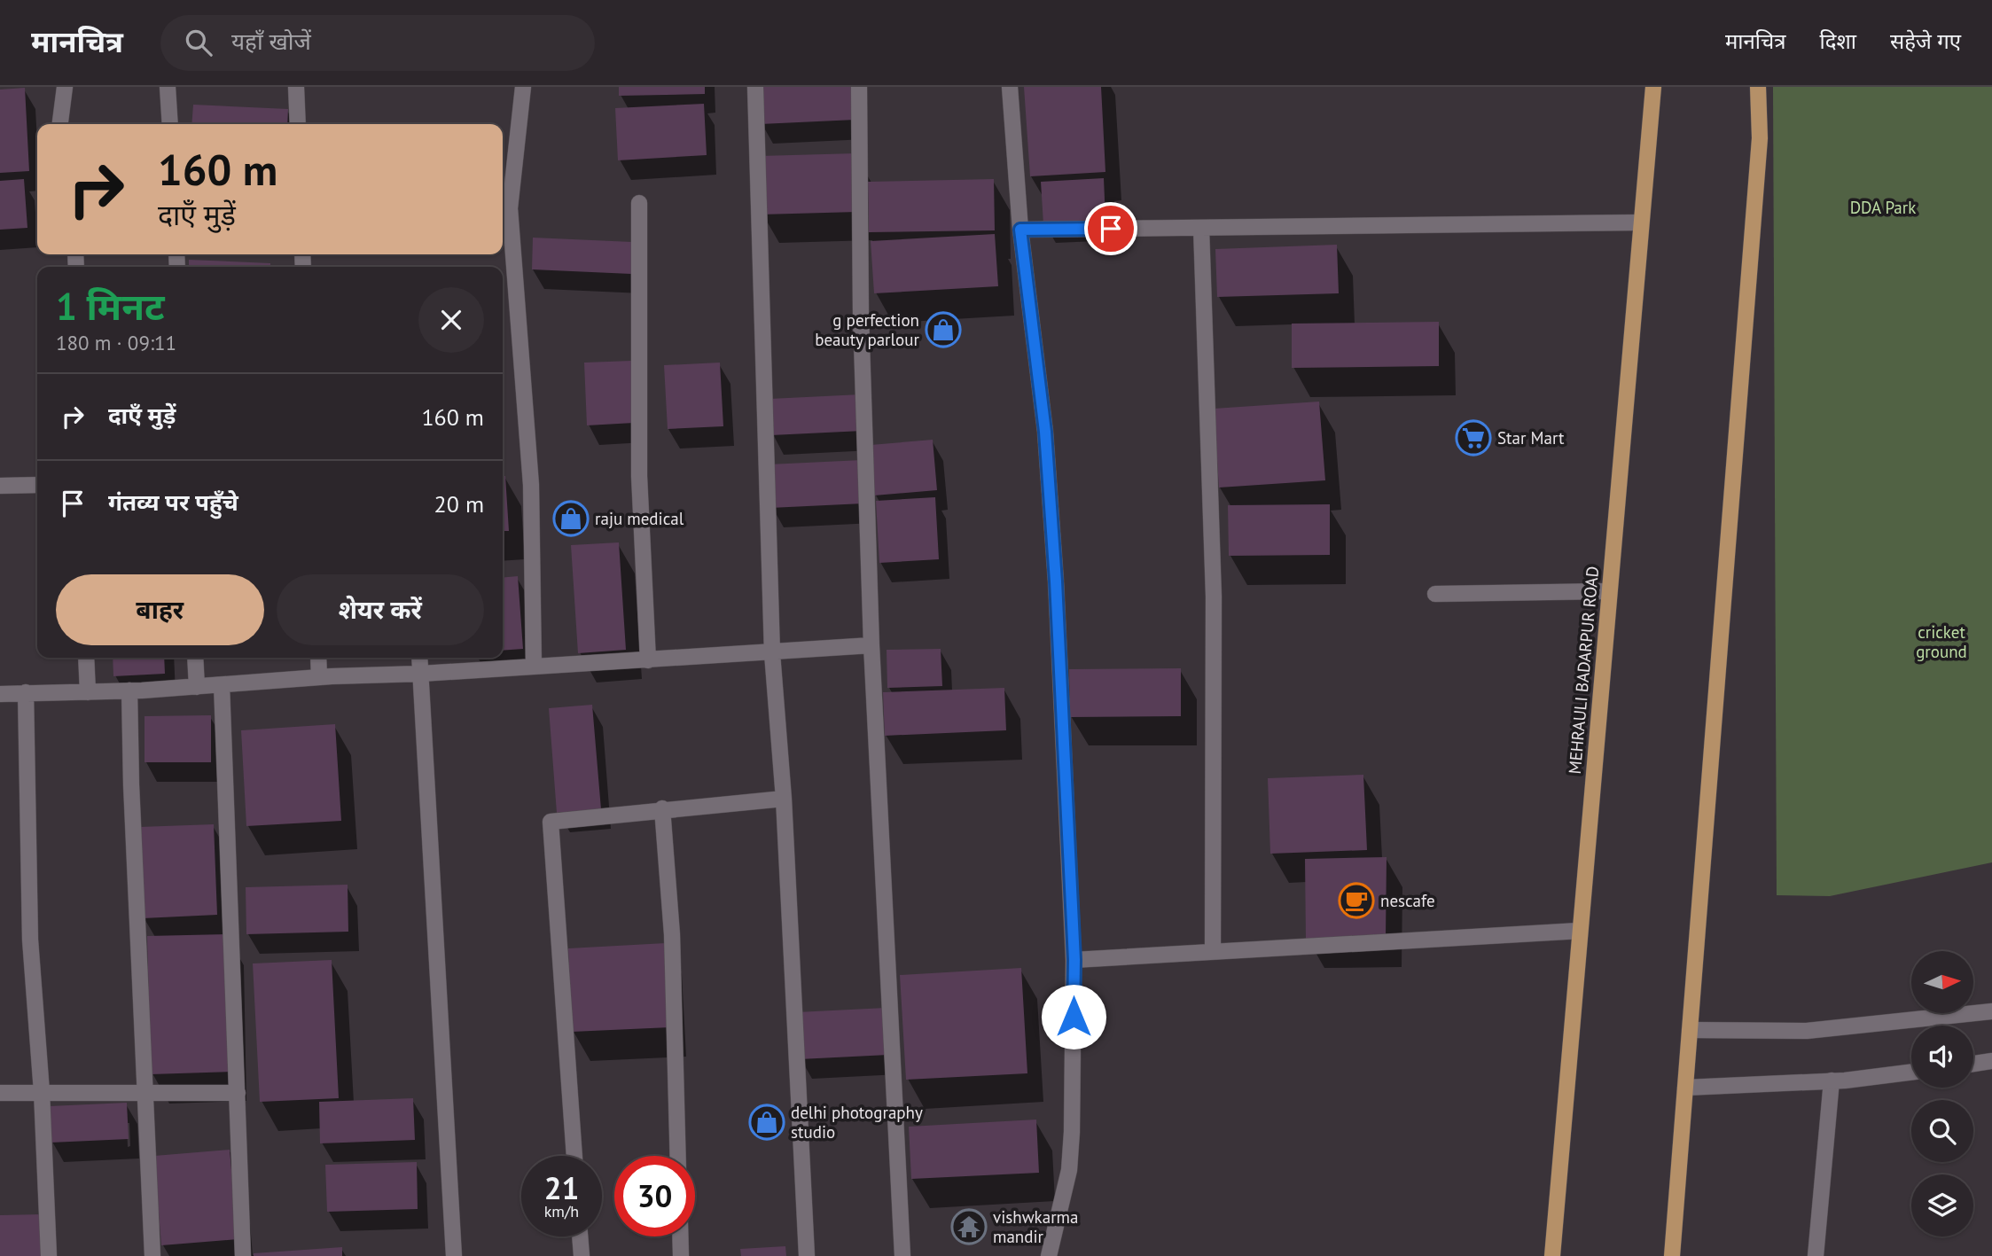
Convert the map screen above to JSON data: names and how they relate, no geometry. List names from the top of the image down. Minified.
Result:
{"streets":{"main road":["MEHRAULI BADARPUR ROAD"]},"parks":["DDA Park","cricket ground"],"places":{"shop":["g perfection beauty parlour","raju medical","delhi photography studio"],"supermarket":["Star Mart"],"cafe":["nescafe"],"temple":["vishwkarma mandir"]},"north":"right","page":{"header":"मानचित्र","search":"यहाँ खोजें","nav":["मानचित्र","दिशा","सहेजे गए"],"turn":["160 m","दाएँ मुड़ें"],"heading":["1 मिनट","180 m · 09:11"],"list":[{"name":"दाएँ मुड़ें","value":"160 m"},{"name":"गंतव्य पर पहुँचे","value":"20 m"}],"buttons":["बाहर","शेयर करें"],"speed":"21 km/h","limit":"30"}}
